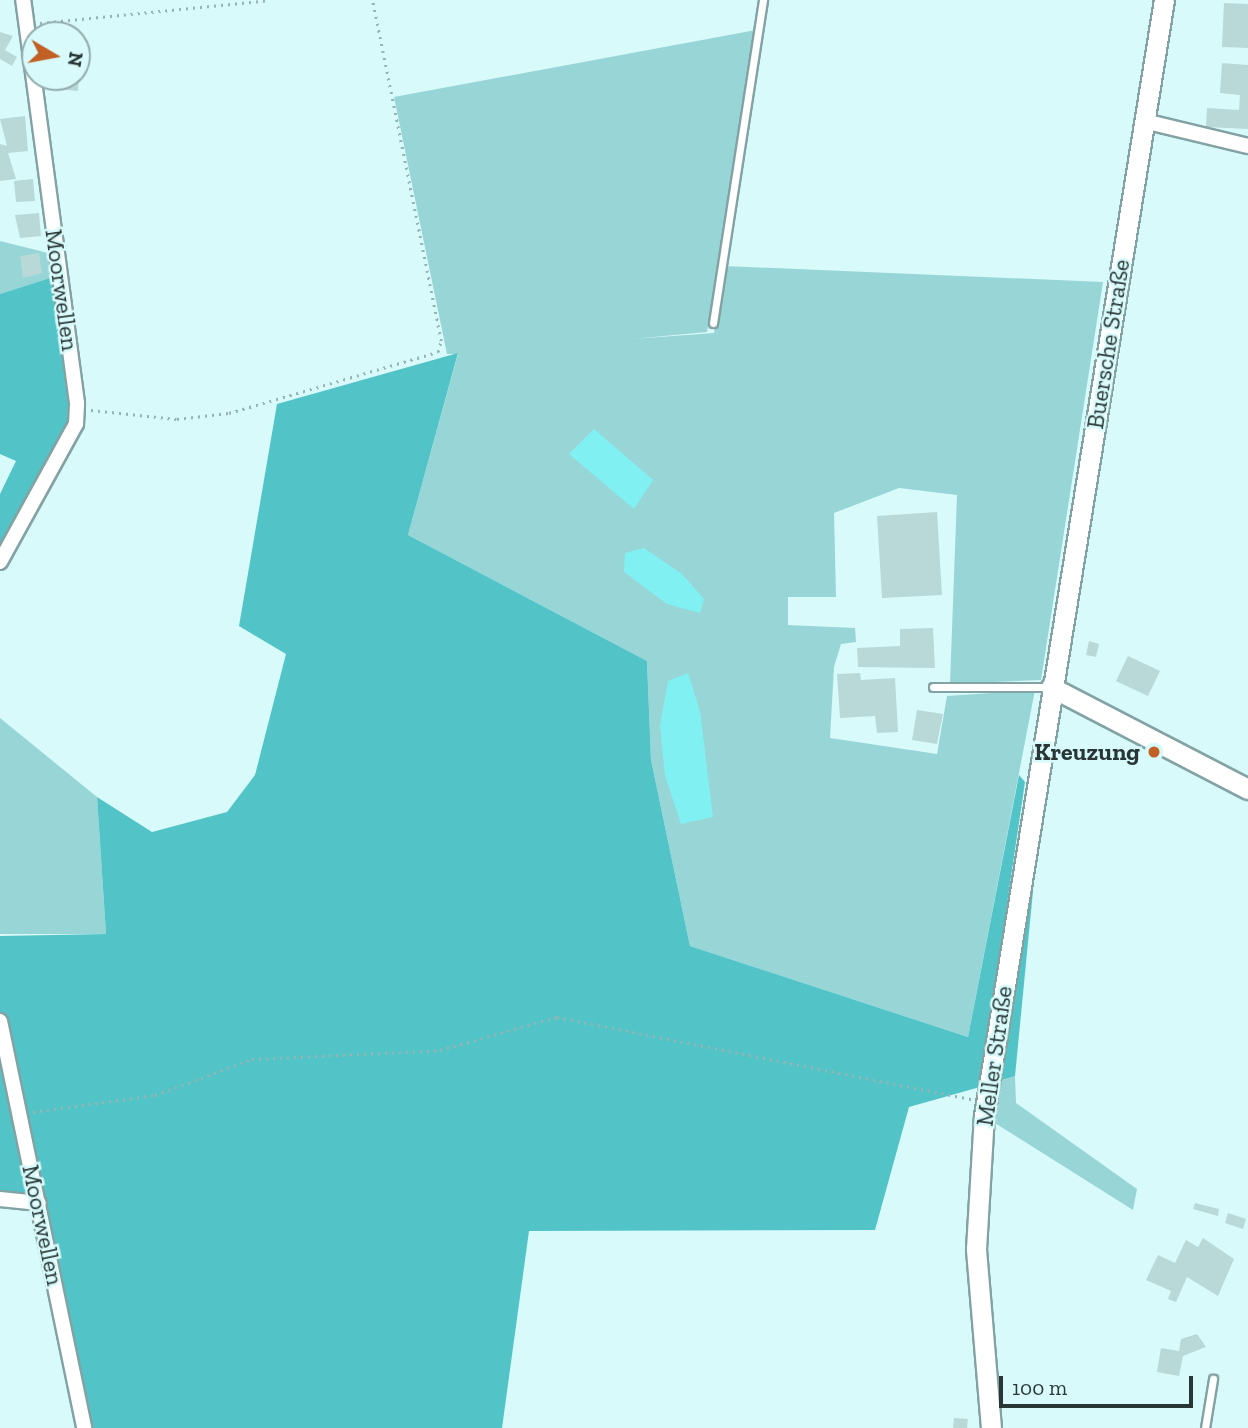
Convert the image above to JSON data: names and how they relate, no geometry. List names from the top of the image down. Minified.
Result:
{"streets":{"main road":["Buersche Straße","Meller Straße"],"street":["Moorwellen"]},"crossings":[["Buersche Straße","Meller Straße"]],"places":["Kreuzung"],"scale_bar":"100 m","north":"right"}
